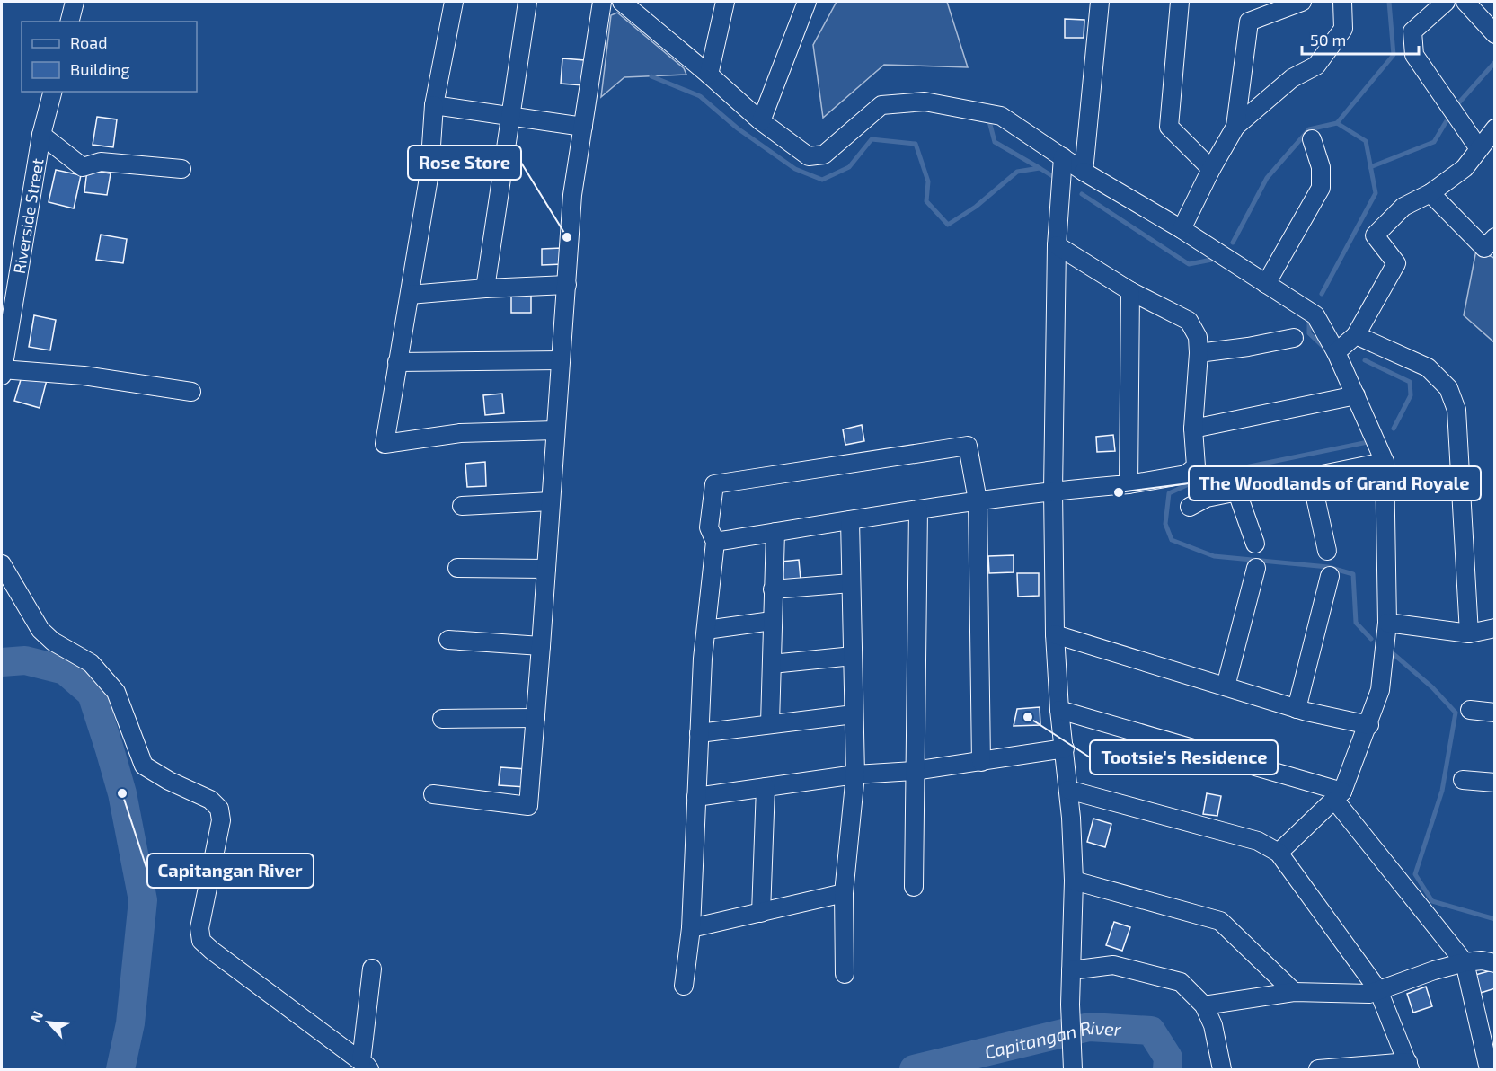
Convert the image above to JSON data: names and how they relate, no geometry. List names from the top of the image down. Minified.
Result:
{"streets":{"street":["Riverside Street"]},"water":["Capitangan River"],"places":["Rose Store","The Woodlands of Grand Royale","Tootsie's Residence","Capitangan River"],"legend":["Road","Building"],"scale_bar":"50 m","north":"top left"}
